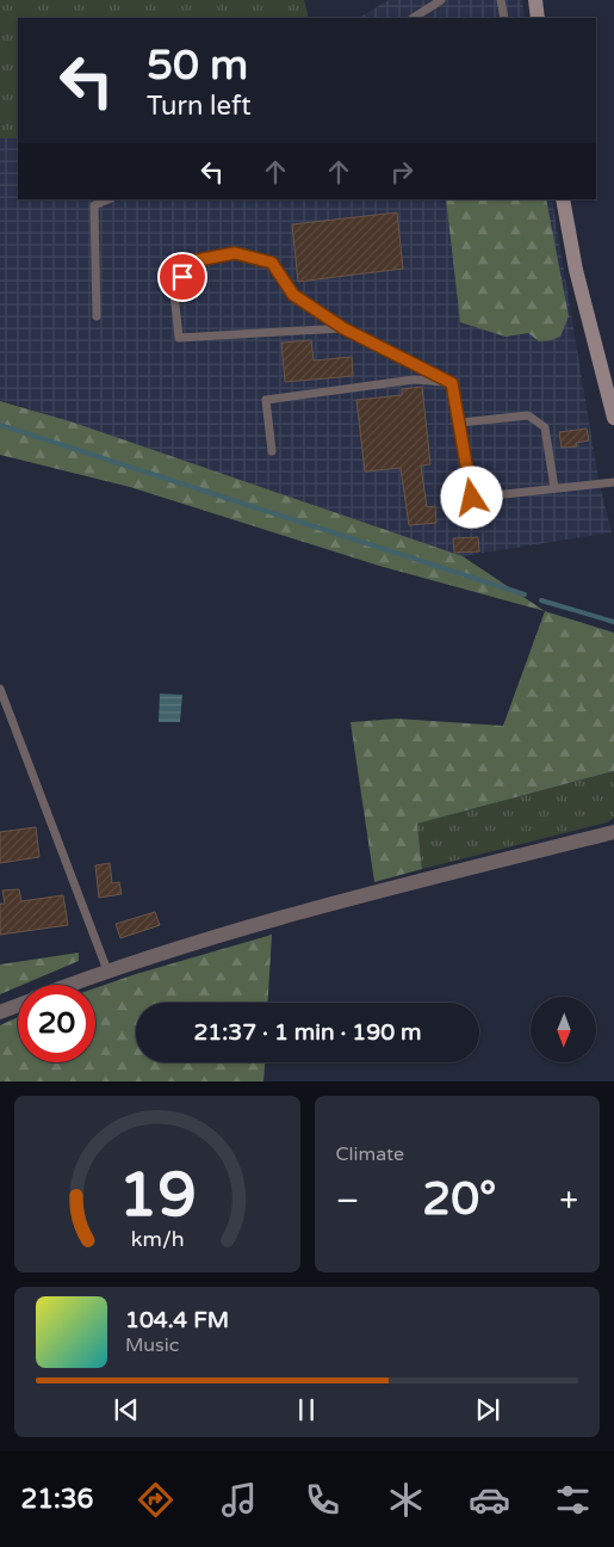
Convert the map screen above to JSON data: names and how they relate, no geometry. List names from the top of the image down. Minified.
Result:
{"north":"bottom","page":{"turn":["50 m","Turn left"],"limit":"20","trip":"21:37 · 1 min · 190 m","tile":"Climate","heat":["−","20°","+"],"song":["104.4 FM","Music"],"tabs":"21:36","gauge":["19","km/h"]}}
